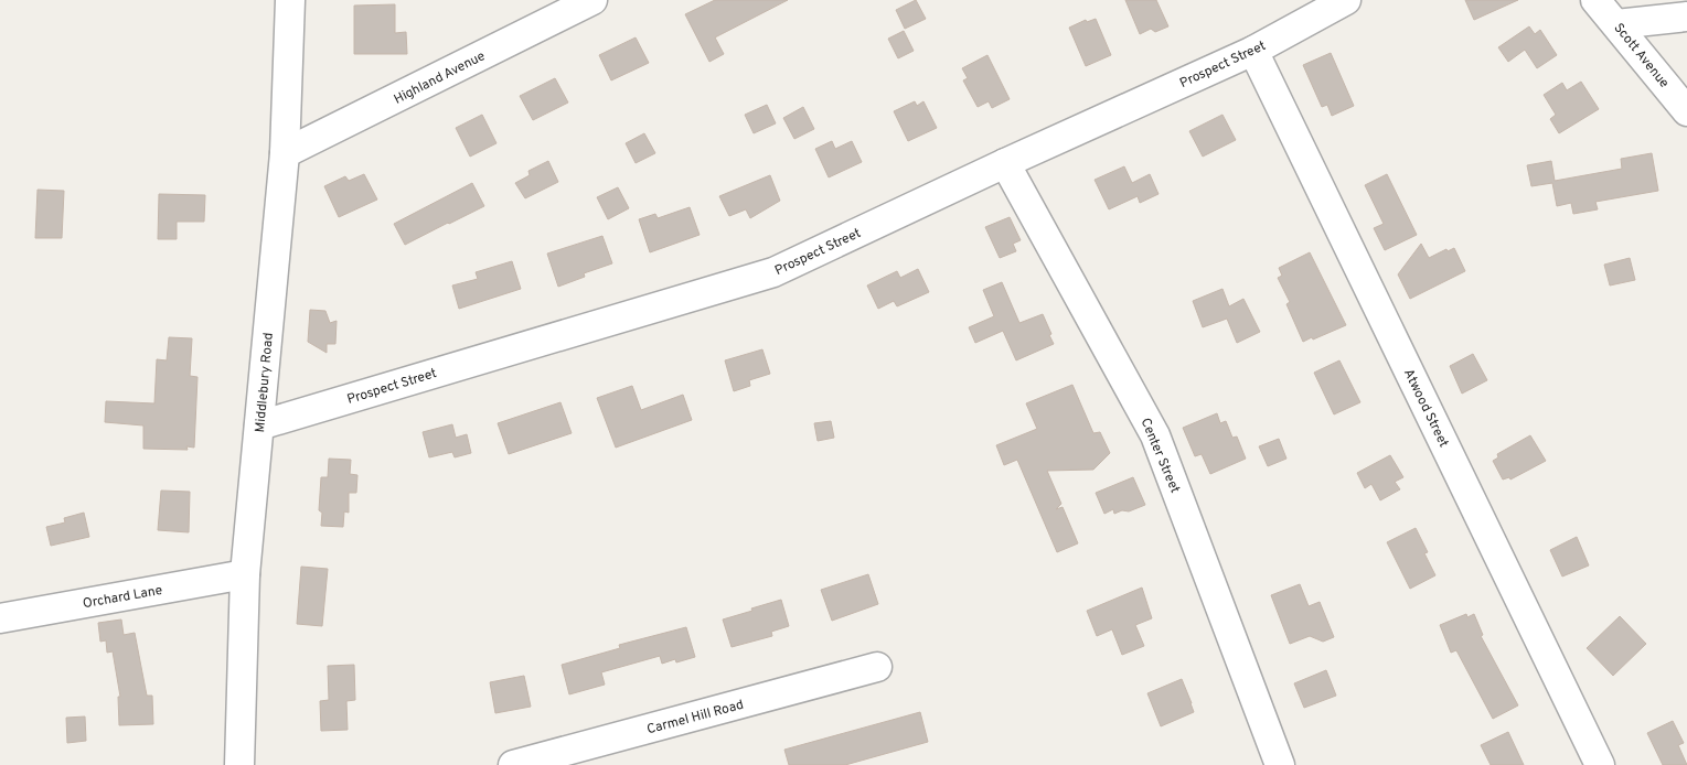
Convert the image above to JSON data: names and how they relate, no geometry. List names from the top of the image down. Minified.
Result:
{"streets":{"street":["Scott Avenue","Prospect Street","Highland Avenue","Middlebury Road","Atwood Street","Center Street","Orchard Lane","Carmel Hill Road"]},"crossings":[["Prospect Street","Middlebury Road"],["Prospect Street","Atwood Street"],["Prospect Street","Center Street"],["Highland Avenue","Middlebury Road"],["Middlebury Road","Orchard Lane"]]}
